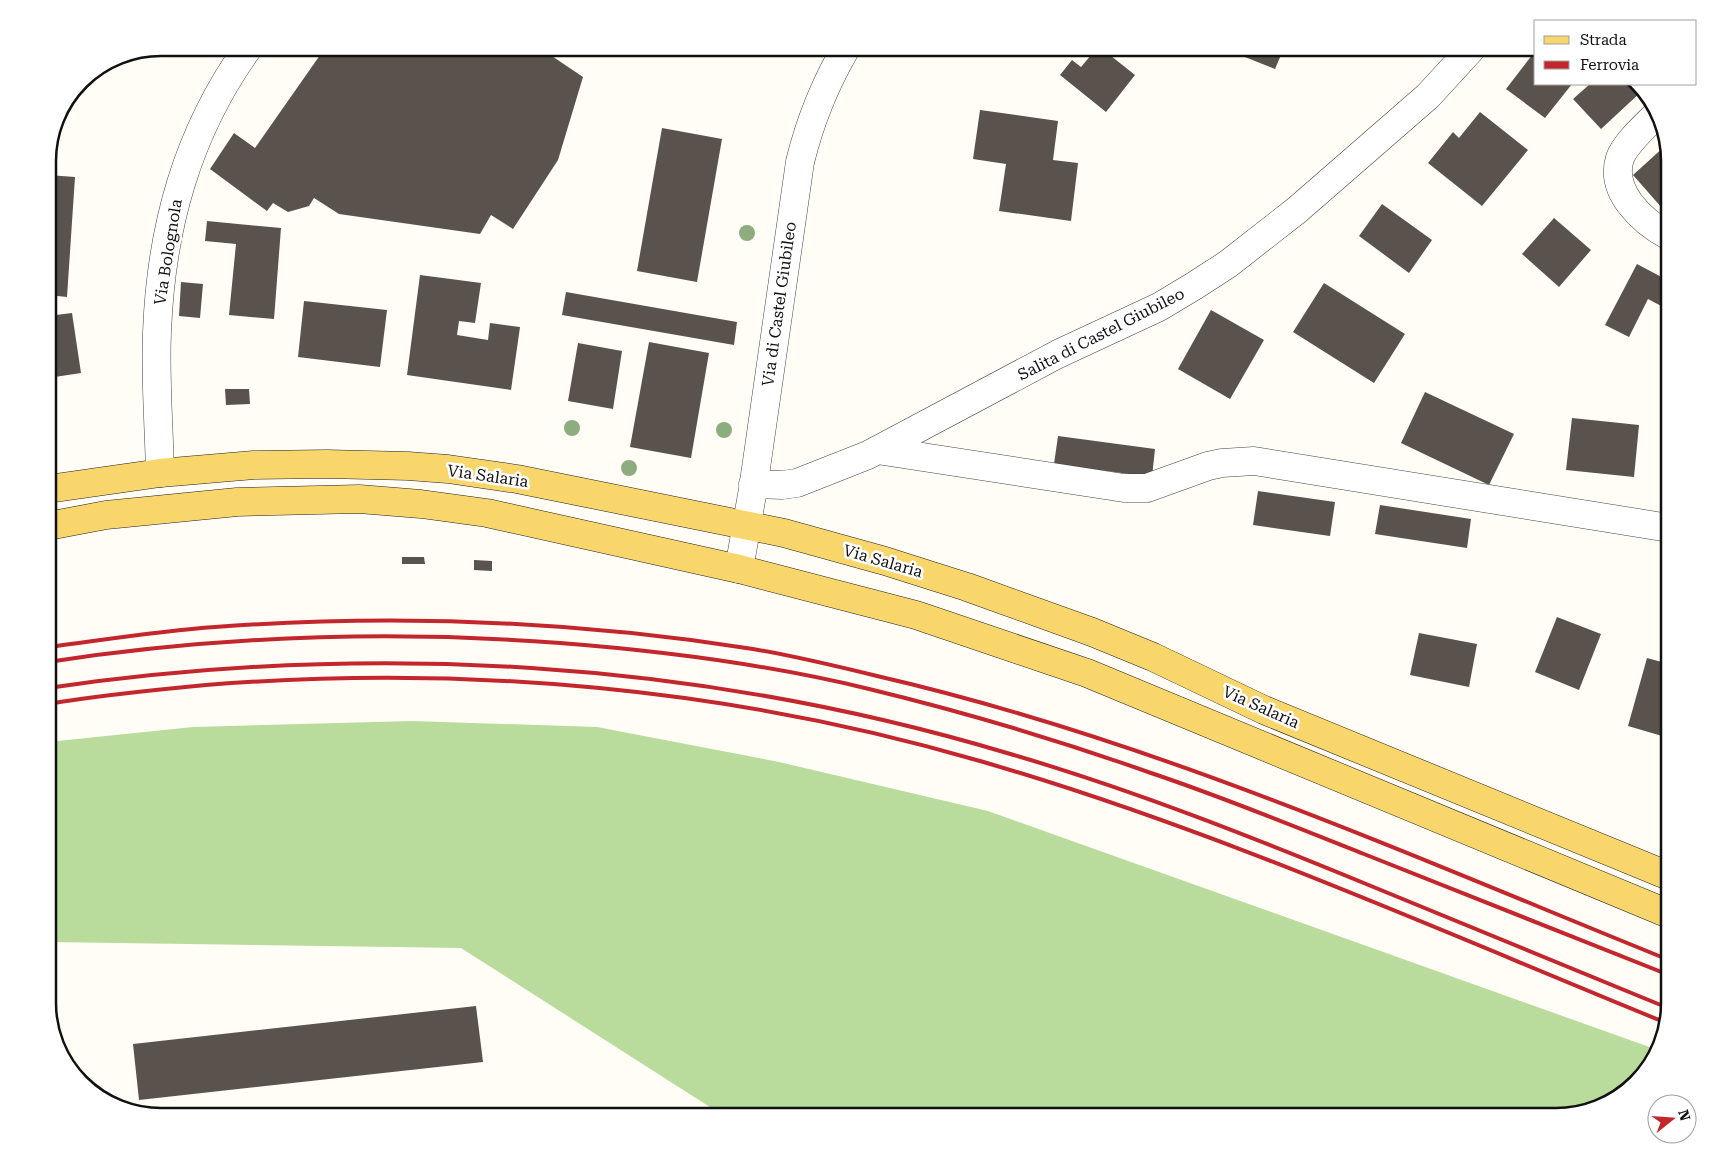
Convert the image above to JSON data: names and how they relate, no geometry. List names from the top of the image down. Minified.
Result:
{"streets":{"main road":["Via Salaria"],"street":["Via Bolognola","Via di Castel Giubileo","Salita di Castel Giubileo"]},"crossings":[["Via Bolognola","Via Salaria"],["Via di Castel Giubileo","Salita di Castel Giubileo"],["Via di Castel Giubileo","Via Salaria"]],"legend":["Strada","Ferrovia"],"north":"right"}
